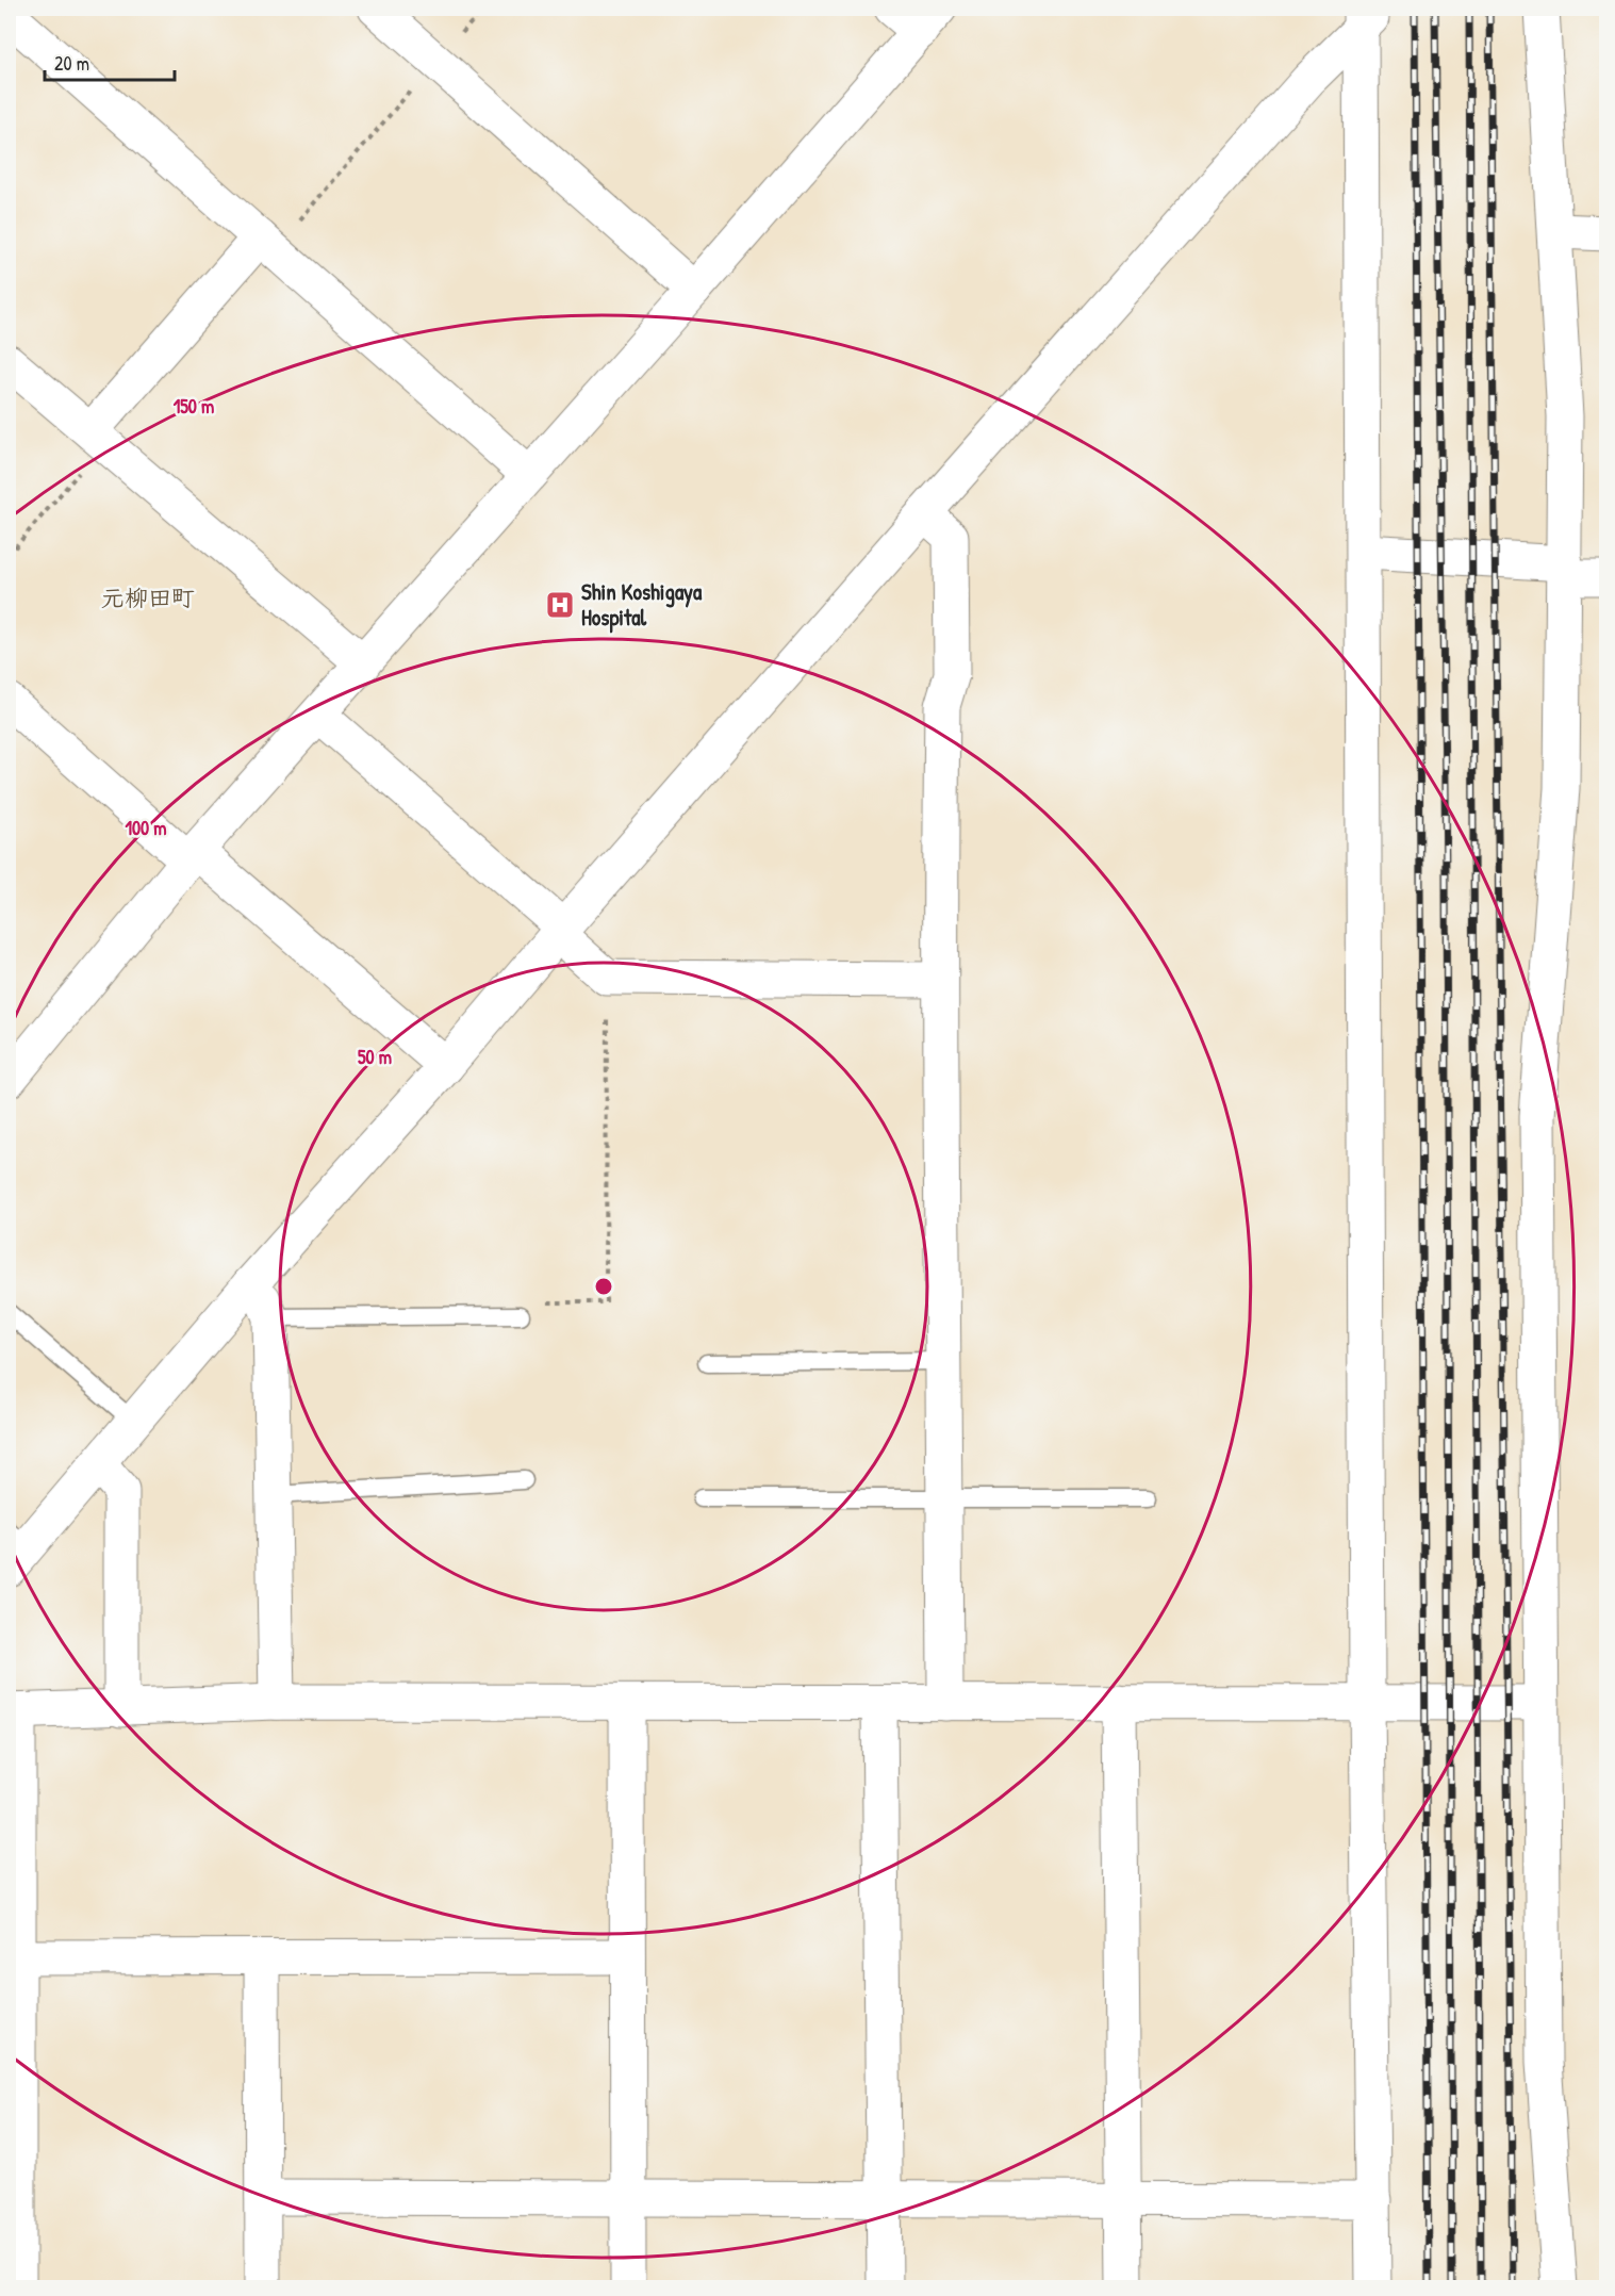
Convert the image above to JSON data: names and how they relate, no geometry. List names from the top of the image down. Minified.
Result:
{"districts":["元柳田町"],"places":{"hospital":["Shin Koshigaya Hospital"]},"scale_bar":"20 m","rings":["150 m","100 m","50 m"]}
